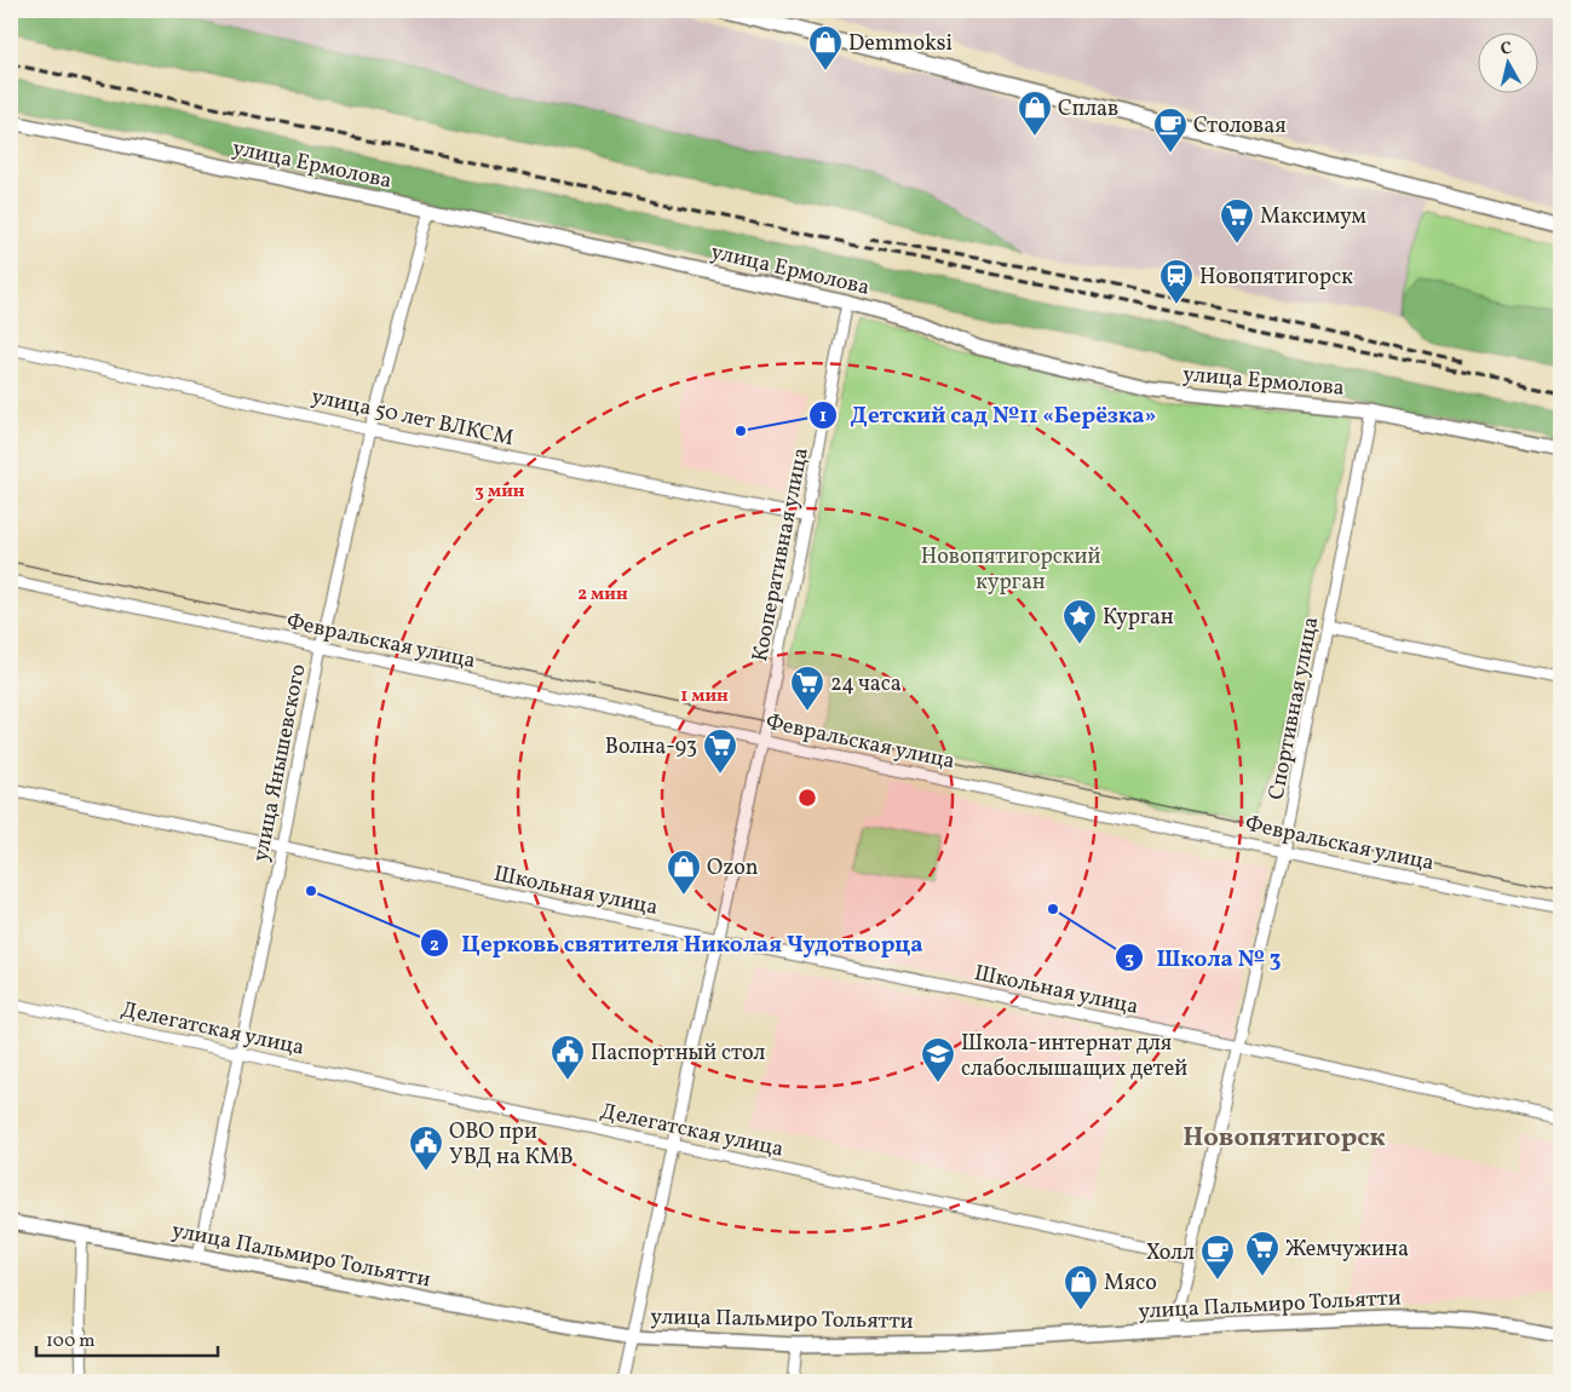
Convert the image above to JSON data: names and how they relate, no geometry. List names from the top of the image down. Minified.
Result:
{"streets":{"street":["улица Ермолова","улица 50 лет ВЛКСМ","Кооперативная улица","Февральская улица","Спортивная улица","улица Янышевского","Школьная улица","Делегатская улица","улица Пальмиро Тольятти"]},"crossings":[["улица Ермолова","Кооперативная улица"],["улица Ермолова","Спортивная улица"],["улица Ермолова","улица Янышевского"],["улица 50 лет ВЛКСМ","Кооперативная улица"],["улица 50 лет ВЛКСМ","улица Янышевского"],["Кооперативная улица","Февральская улица"],["Кооперативная улица","Школьная улица"],["Кооперативная улица","Делегатская улица"],["Кооперативная улица","улица Пальмиро Тольятти"],["Февральская улица","Спортивная улица"],["Февральская улица","улица Янышевского"],["Спортивная улица","Школьная улица"],["Спортивная улица","Делегатская улица"],["Спортивная улица","улица Пальмиро Тольятти"],["улица Янышевского","Школьная улица"],["улица Янышевского","Делегатская улица"],["улица Янышевского","улица Пальмиро Тольятти"]],"districts":["Новопятигорск"],"parks":["Новопятигорский курган"],"places":{"shop":["Demmoksi","Сплав","Ozon","Мясо"],"cafe":["Столовая","Холл"],"supermarket":["Максимум","24 часа","Волна-93","Жемчужина"],"station":["Новопятигорск"],"other":["Детский сад №11 «Берёзка»","Церковь святителя Николая Чудотворца","Школа № 3"],"place":["Курган"],"public building":["Паспортный стол","ОВО при УВД на КМВ"],"school or university":["Школа-интернат для слабослышащих детей"]},"scale_bar":"100 m","north":"top","rings":["3 мин","2 мин","1 мин"]}
